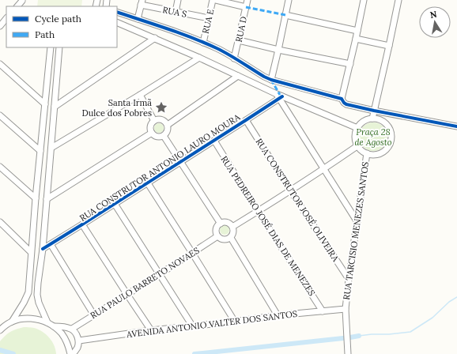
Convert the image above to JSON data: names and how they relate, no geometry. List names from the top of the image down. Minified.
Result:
{"streets":{"street":["RUA S","RUA E","RUA D","RUA CONSTRUTOR ANTONIO LAURO MOURA","RUA CONSTRUTOR JOSÉ OLIVEIRA","RUA PEDREIRO JOSÉ DIAS DE MENEZES","RUA TARCISIO MENEZES SANTOS","RUA PAULO BARRETO NOVAES","AVENIDA ANTONIO VALTER DOS SANTOS"]},"crossings":[["RUA S","RUA E"],["RUA CONSTRUTOR ANTONIO LAURO MOURA","RUA CONSTRUTOR JOSÉ OLIVEIRA"],["RUA CONSTRUTOR ANTONIO LAURO MOURA","RUA PEDREIRO JOSÉ DIAS DE MENEZES"],["RUA CONSTRUTOR JOSÉ OLIVEIRA","RUA TARCISIO MENEZES SANTOS"],["RUA PEDREIRO JOSÉ DIAS DE MENEZES","AVENIDA ANTONIO VALTER DOS SANTOS"],["RUA TARCISIO MENEZES SANTOS","AVENIDA ANTONIO VALTER DOS SANTOS"]],"parks":["Praça 28 de Agosto"],"places":{"place":["Santa Irmã Dulce dos Pobres"]},"legend":["Cycle path","Path"],"north":"top"}
